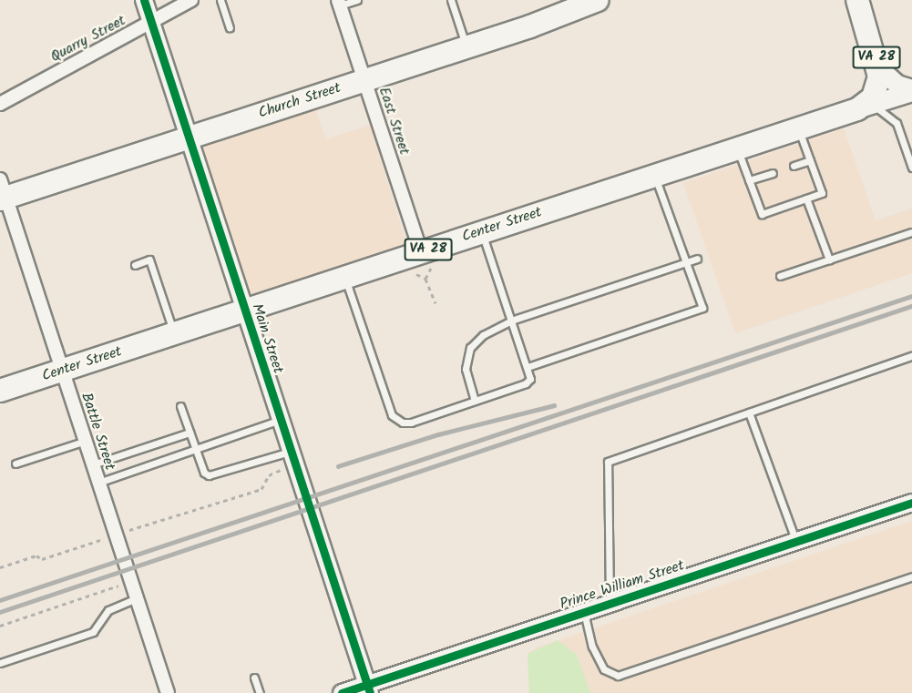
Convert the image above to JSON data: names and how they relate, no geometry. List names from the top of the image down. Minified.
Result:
{"streets":{"highway":["VA 28","Church Street","Center Street"],"street":["Quarry Street","East Street","Main Street","Battle Street","Prince William Street"]},"crossings":[["Quarry Street","Main Street"],["VA 28","Center Street"],["Church Street","East Street"],["Church Street","Main Street"],["Church Street","Battle Street"],["East Street","Center Street"],["Center Street","Main Street"],["Center Street","Battle Street"],["Main Street","Prince William Street"]]}
